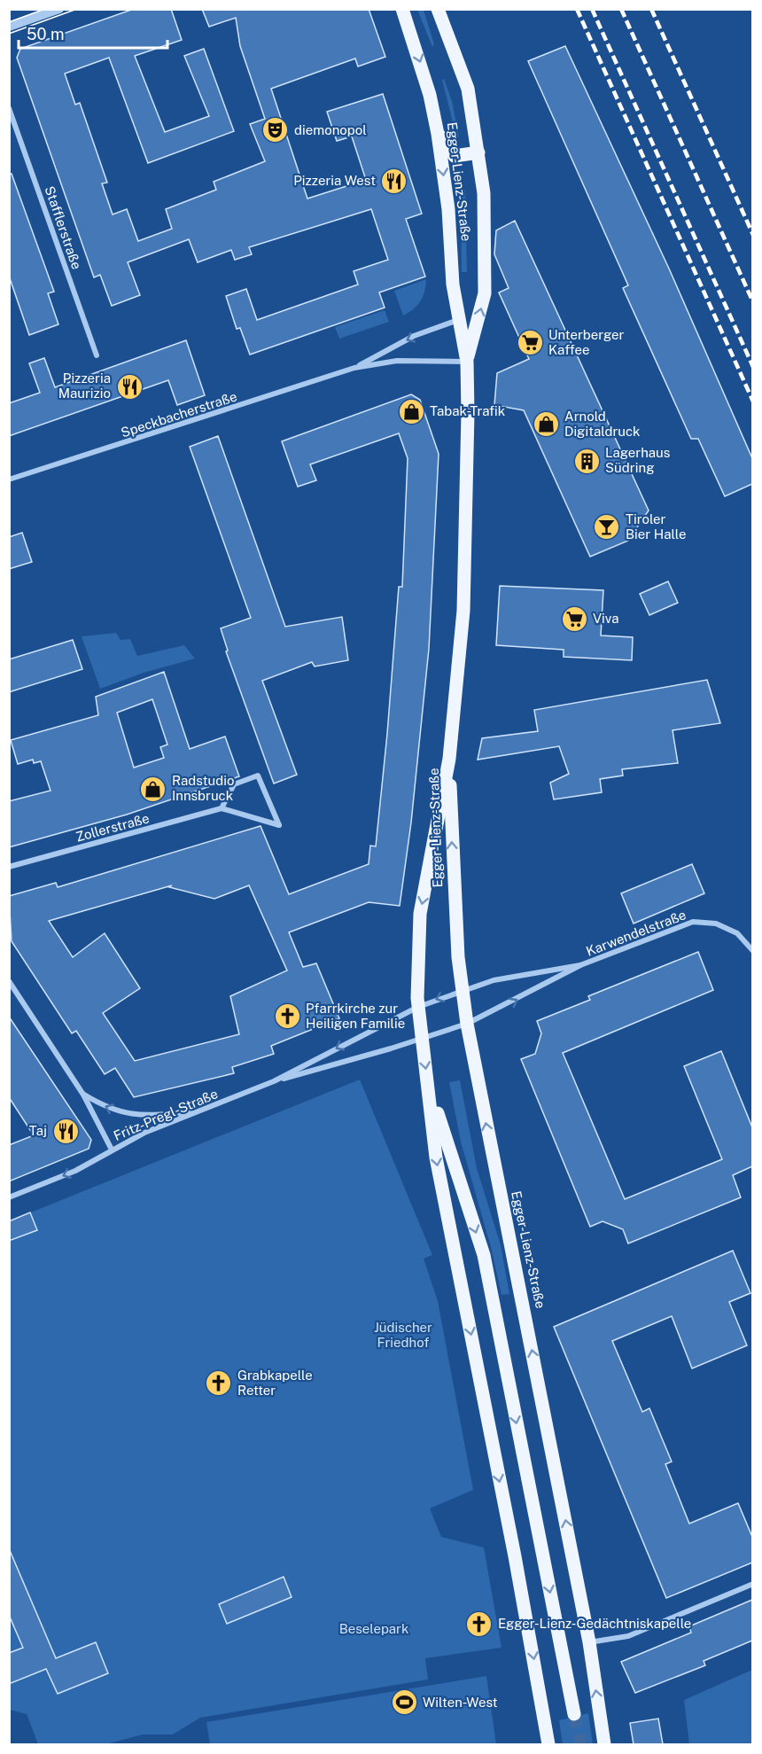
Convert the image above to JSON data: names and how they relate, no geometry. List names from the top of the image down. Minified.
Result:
{"streets":{"main road":["Egger-Lienz-Straße"],"street":["Stafflerstraße","Speckbacherstraße","Zollerstraße","Karwendelstraße","Fritz-Pregl-Straße"]},"crossings":[["Egger-Lienz-Straße","Speckbacherstraße"],["Egger-Lienz-Straße","Karwendelstraße"],["Egger-Lienz-Straße","Fritz-Pregl-Straße"],["Karwendelstraße","Fritz-Pregl-Straße"]],"parks":["Jüdischer Friedhof","Beselepark"],"places":{"theatre":["diemonopol"],"restaurant":["Pizzeria West","Pizzeria Maurizio","Taj"],"supermarket":["Unterberger Kaffee","Viva"],"shop":["Tabak-Trafik","Arnold Digitaldruck","Radstudio Innsbruck"],"building":["Lagerhaus Südring"],"bar":["Tiroler Bier Halle"],"church":["Pfarrkirche zur Heiligen Familie","Grabkapelle Retter","Egger-Lienz-Gedächtniskapelle"],"sports":["Wilten-West"]},"scale_bar":"50 m"}
